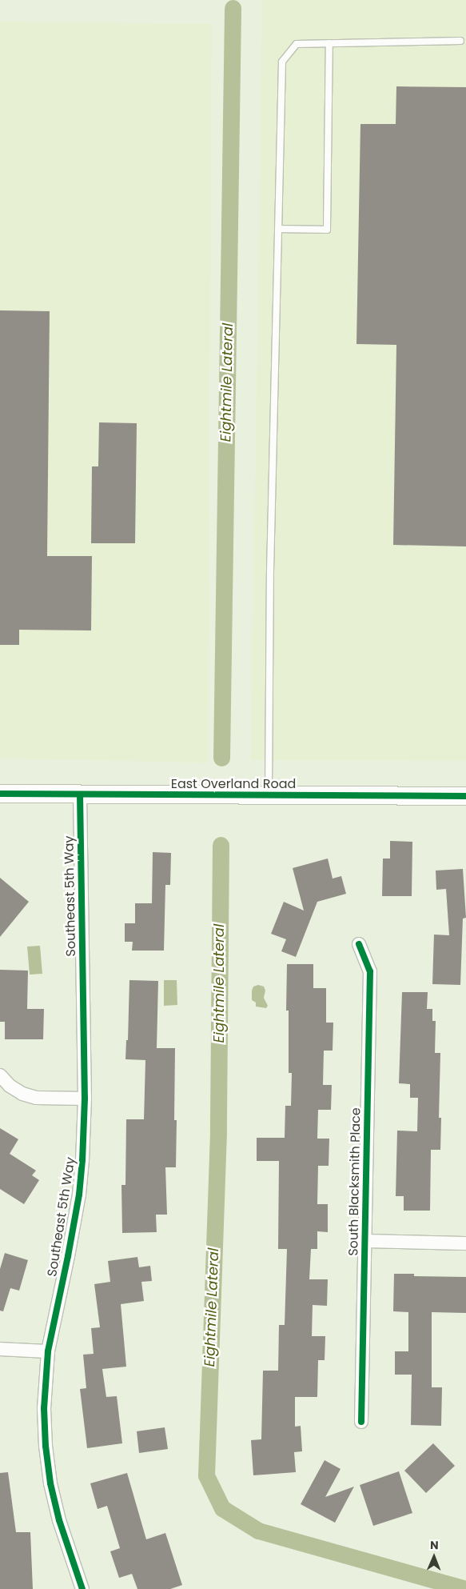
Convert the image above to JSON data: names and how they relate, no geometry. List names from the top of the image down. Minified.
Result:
{"streets":{"main road":["East Overland Road"],"street":["Southeast 5th Way","South Blacksmith Place"]},"crossings":[["East Overland Road","Southeast 5th Way"]],"water":["Eightmile Lateral"],"north":"top"}
